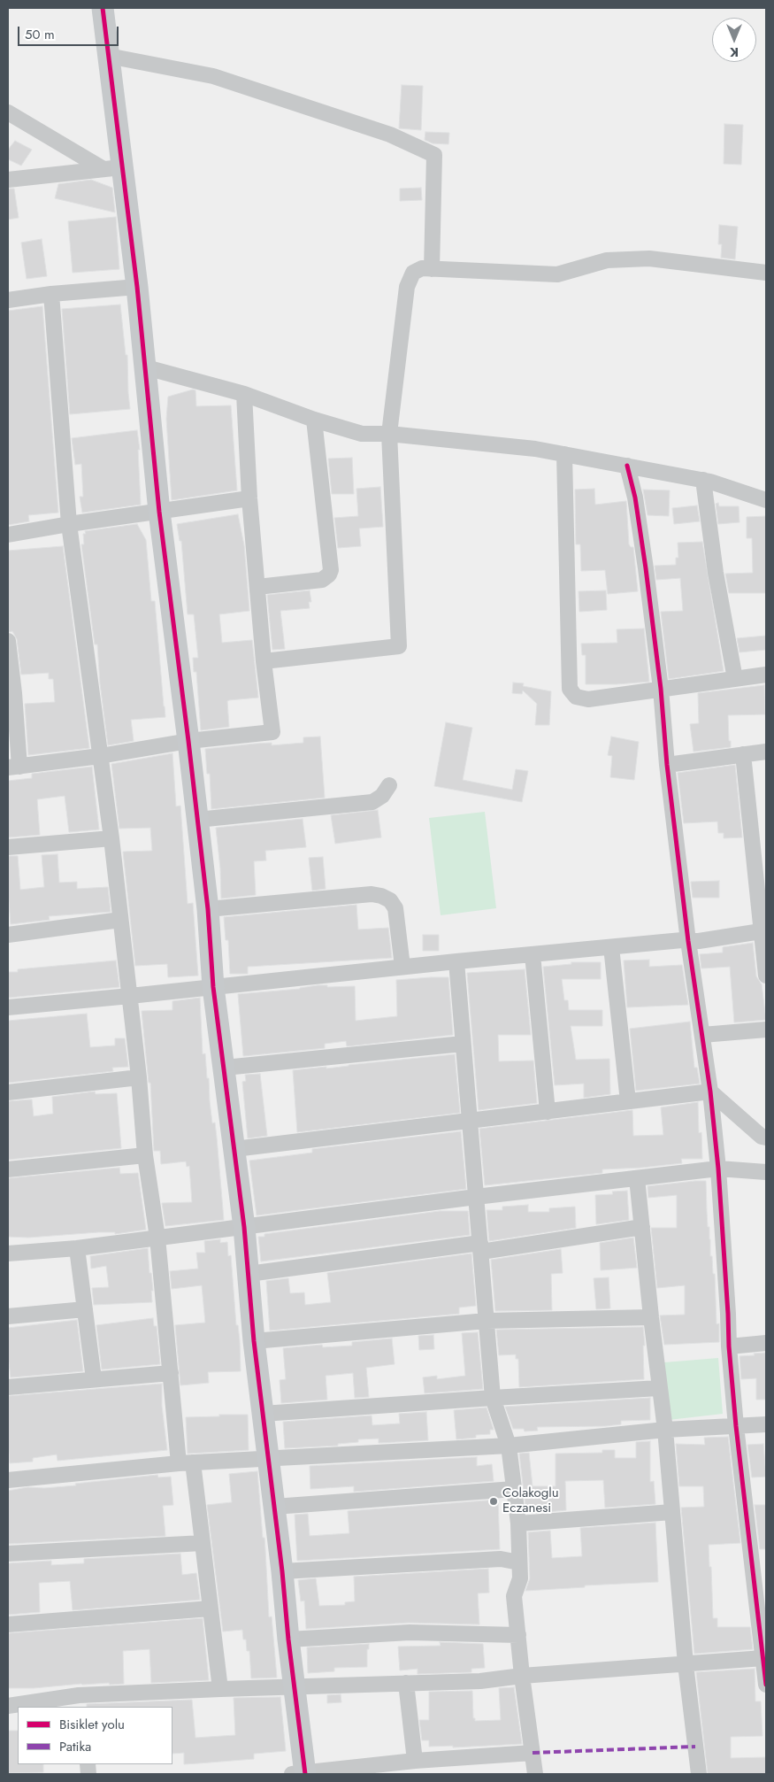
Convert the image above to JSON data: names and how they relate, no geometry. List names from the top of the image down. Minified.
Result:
{"places":["Colakoglu Eczanesi"],"legend":["Bisiklet yolu","Patika"],"scale_bar":"50 m","north":"bottom"}
